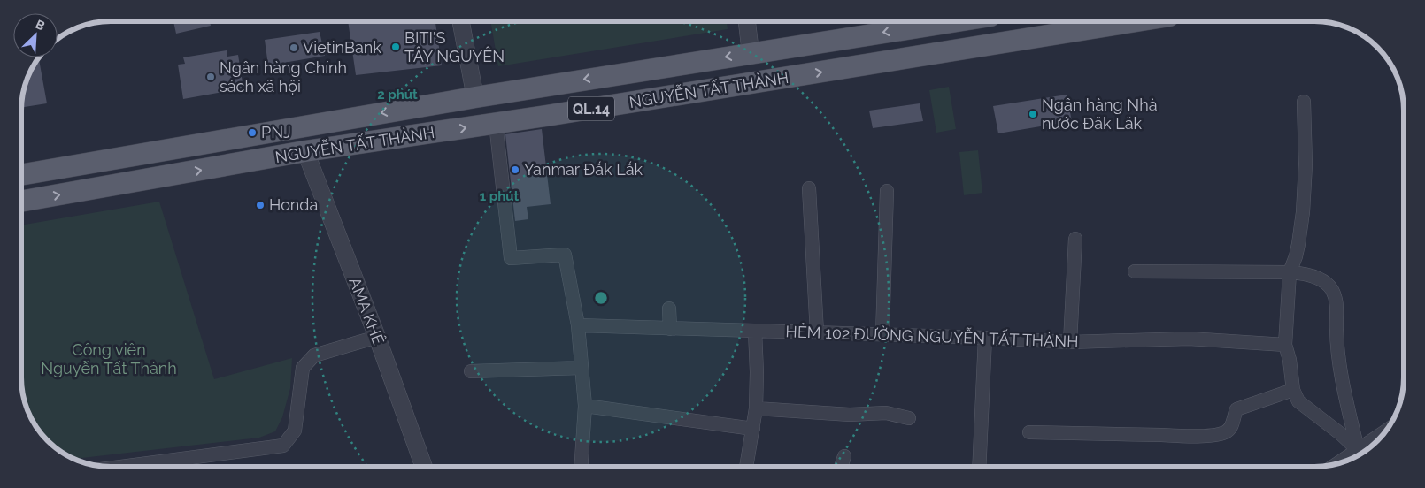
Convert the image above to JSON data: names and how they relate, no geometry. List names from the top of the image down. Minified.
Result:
{"streets":{"main road":["NGUYỄN TẤT THÀNH","QL.14"],"street":["AMA KHÊ","HẺM 102 ĐƯỜNG NGUYỄN TẤT THÀNH"]},"crossings":[["NGUYỄN TẤT THÀNH","AMA KHÊ"]],"parks":["Công viên Nguyễn Tất Thành"],"places":["BITI'S TÂY NGUYÊN","VietinBank","Ngân hàng Chính sách xã hội","Ngân hàng Nhà nước Đăk Lăk","PNJ","Yanmar Đắk Lắk","Honda"],"north":"top right","rings":["2 phút","1 phút"]}
